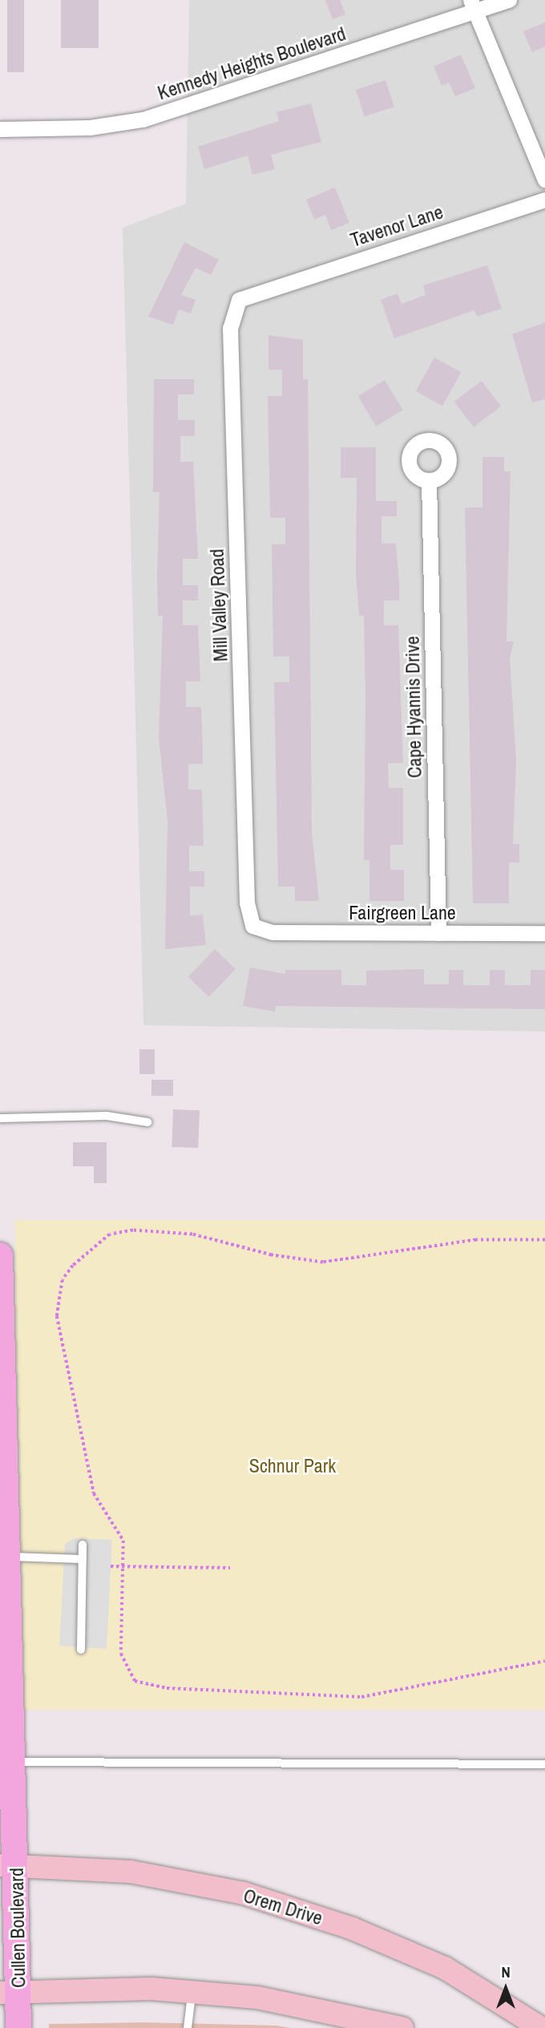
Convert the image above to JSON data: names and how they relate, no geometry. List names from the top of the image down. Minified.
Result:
{"streets":{"main road":["Orem Drive","Cullen Boulevard"],"street":["Kennedy Heights Boulevard","Tavenor Lane","Mill Valley Road","Cape Hyannis Drive","Fairgreen Lane"]},"crossings":[["Tavenor Lane","Mill Valley Road"],["Mill Valley Road","Fairgreen Lane"],["Cape Hyannis Drive","Fairgreen Lane"],["Orem Drive","Cullen Boulevard"]],"parks":["Schnur Park"],"north":"top"}
